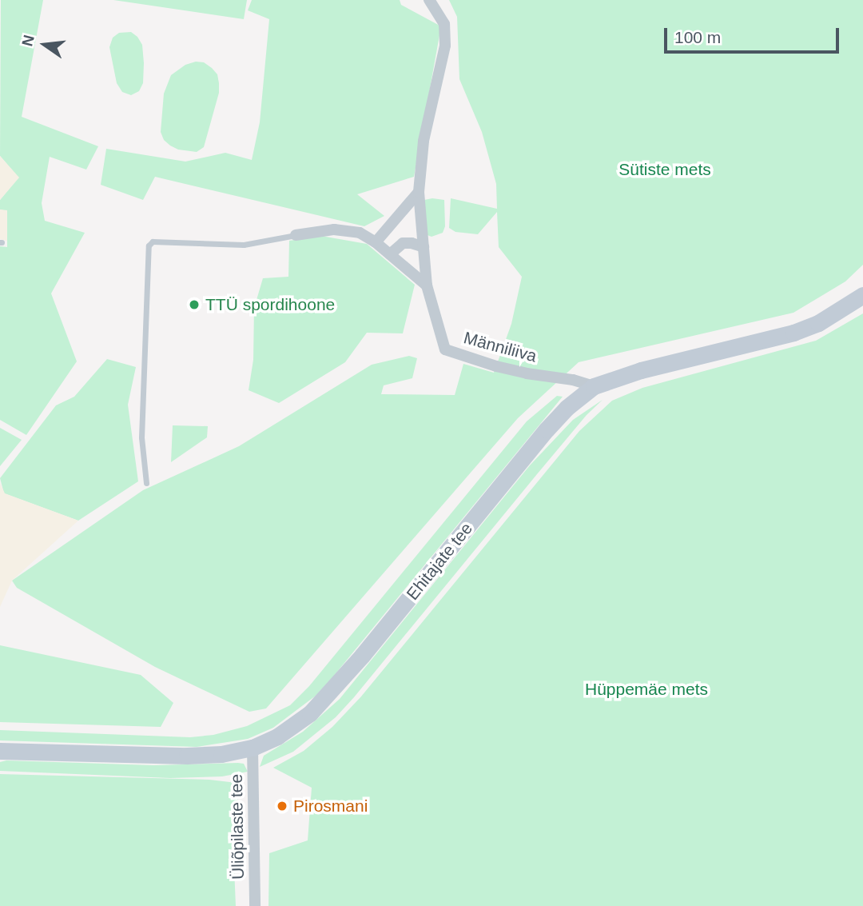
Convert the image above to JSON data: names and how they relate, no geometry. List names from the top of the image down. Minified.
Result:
{"streets":{"main road":["Ehitajate tee"],"street":["Männiliiva","Üliõpilaste tee"]},"crossings":[["Männiliiva","Ehitajate tee"],["Ehitajate tee","Üliõpilaste tee"]],"parks":["Sütiste mets","Hüppemäe mets"],"places":["TTÜ spordihoone","Pirosmani"],"scale_bar":"100 m","north":"left"}
